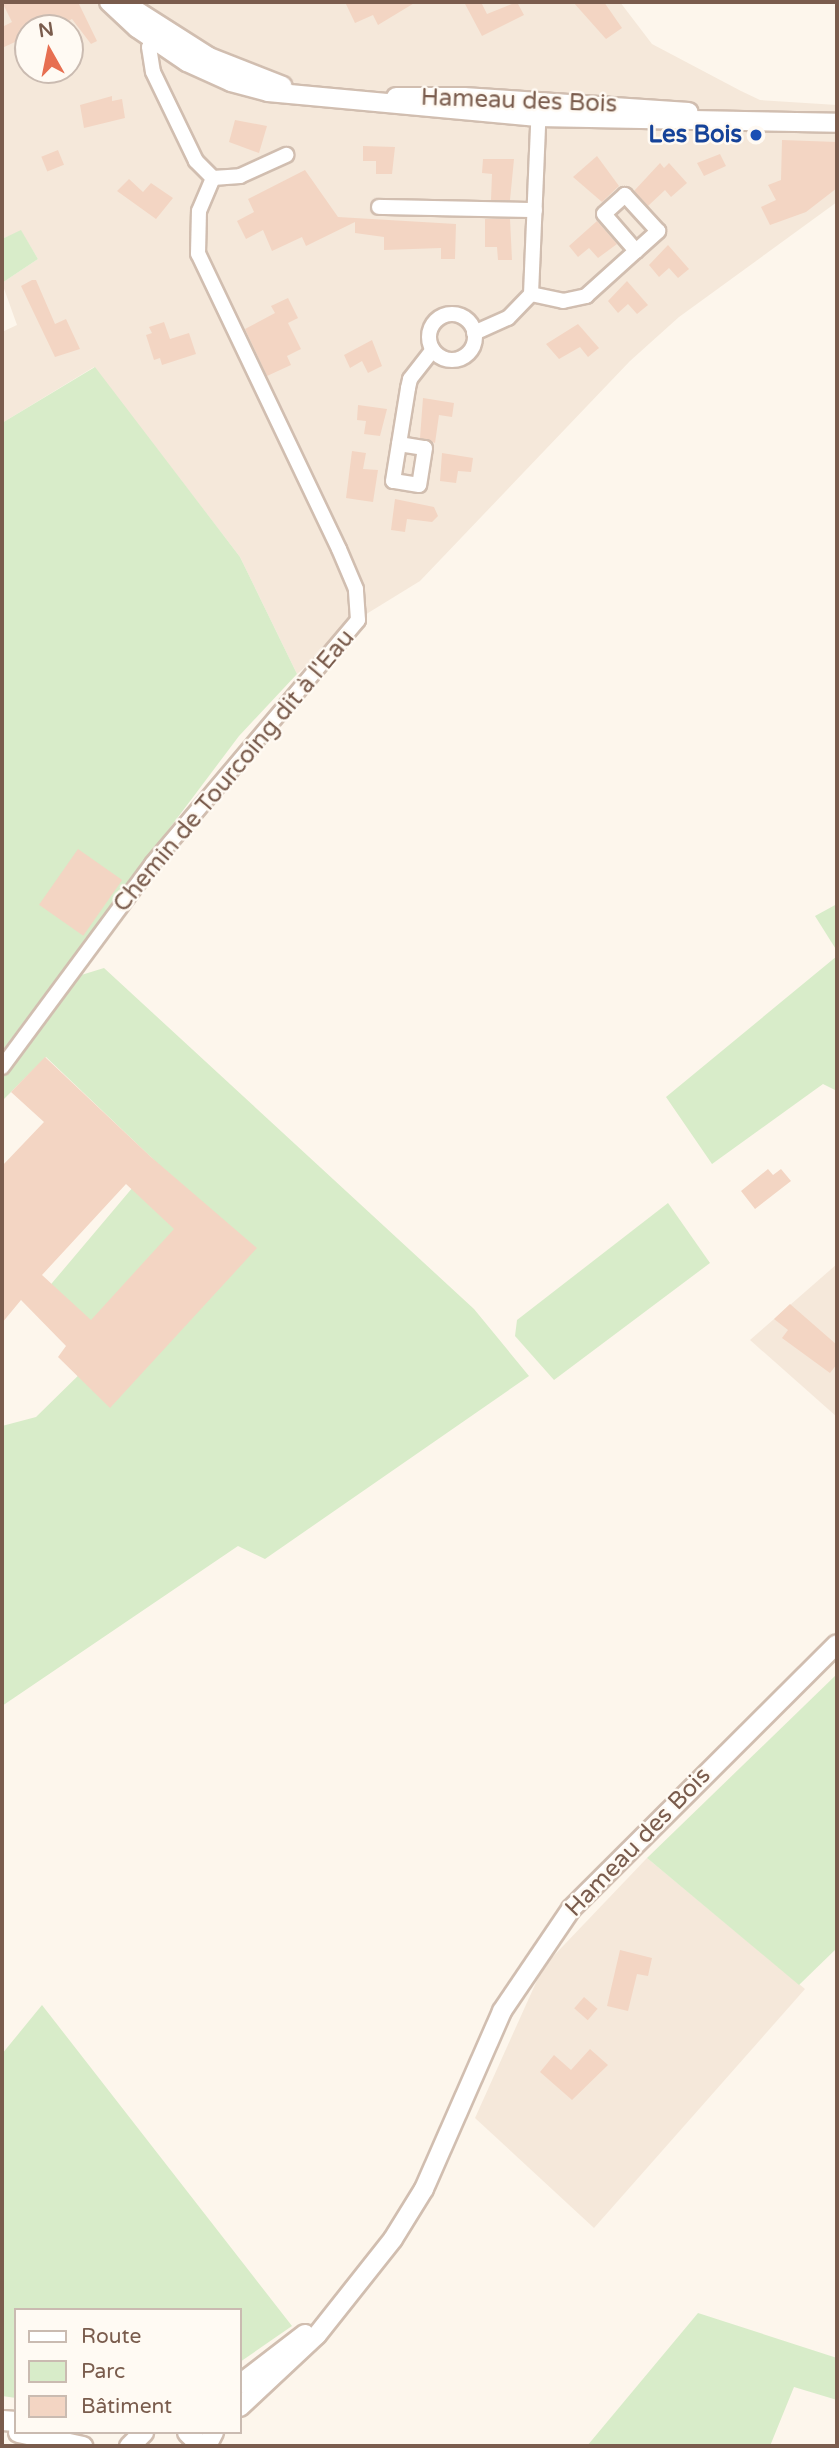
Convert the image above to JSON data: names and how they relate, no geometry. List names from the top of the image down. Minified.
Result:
{"streets":{"street":["Hameau des Bois","Chemin de Tourcoing dit à l'Eau"]},"places":["Les Bois"],"legend":["Route","Parc","Bâtiment"],"north":"top"}
